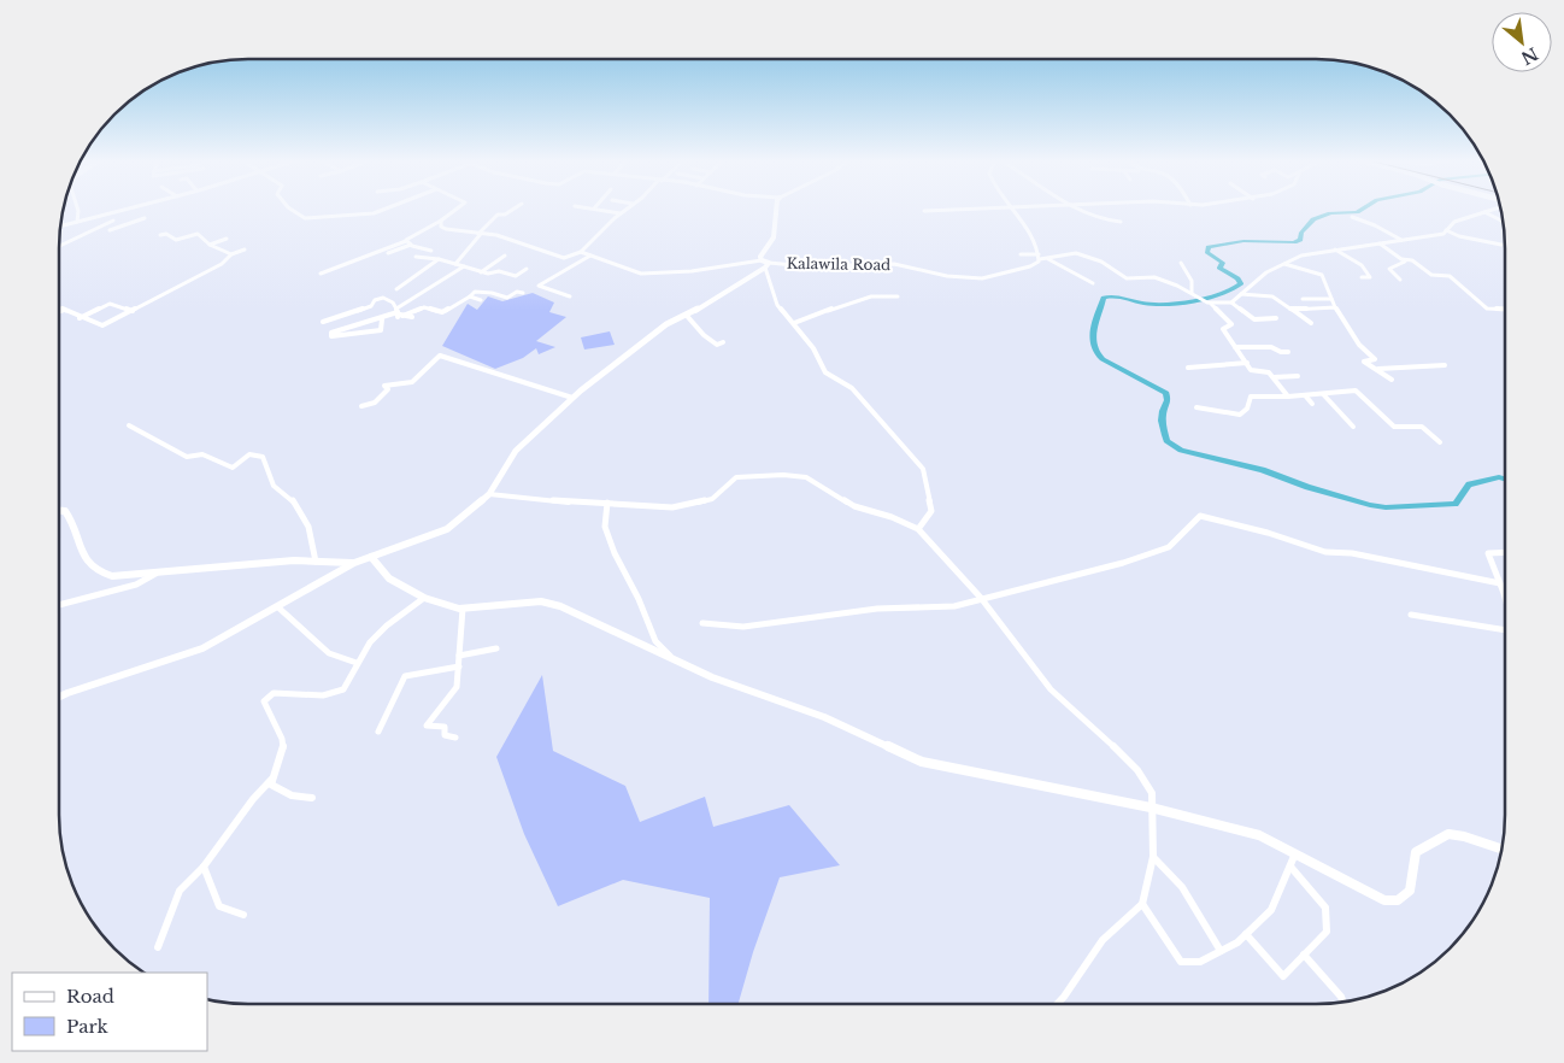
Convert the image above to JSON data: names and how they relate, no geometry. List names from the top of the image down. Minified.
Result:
{"streets":{"street":["Kalawila Road"]},"legend":["Road","Park"],"north":"bottom right"}
